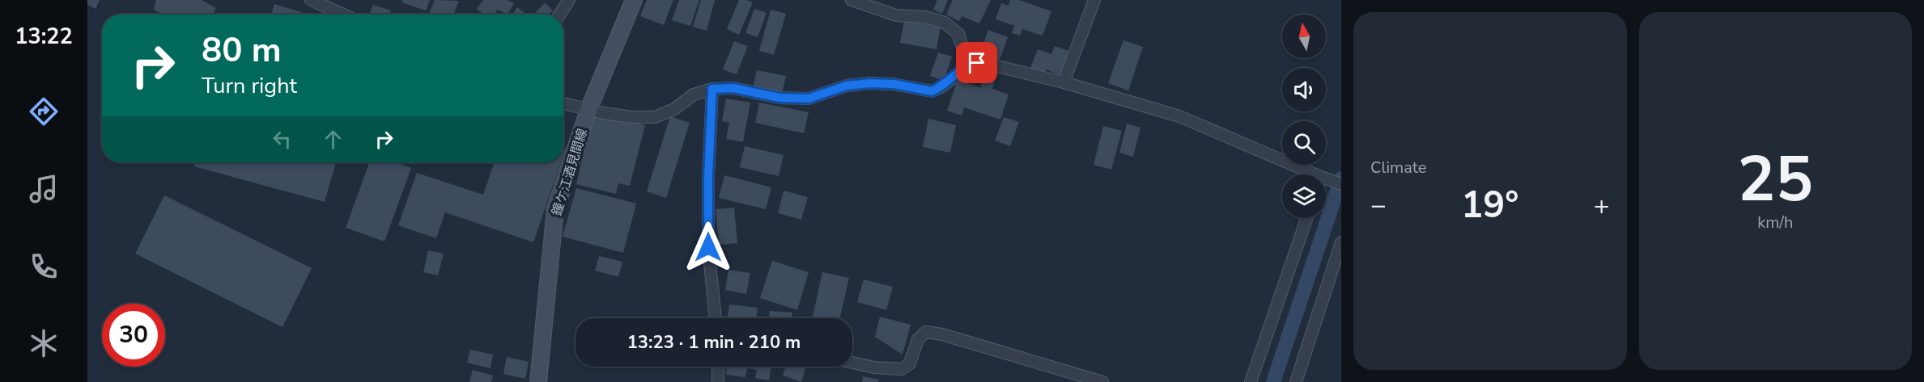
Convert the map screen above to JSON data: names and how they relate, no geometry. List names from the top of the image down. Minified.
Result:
{"streets":{"main road":["鐘ケ江酒見間線"]},"north":"top","page":{"tabs":"13:22","tile":["Climate",["25","km/h"]],"turn":["80 m","Turn right"],"heat":["−","19°","+"],"limit":"30","trip":"13:23 · 1 min · 210 m"}}
